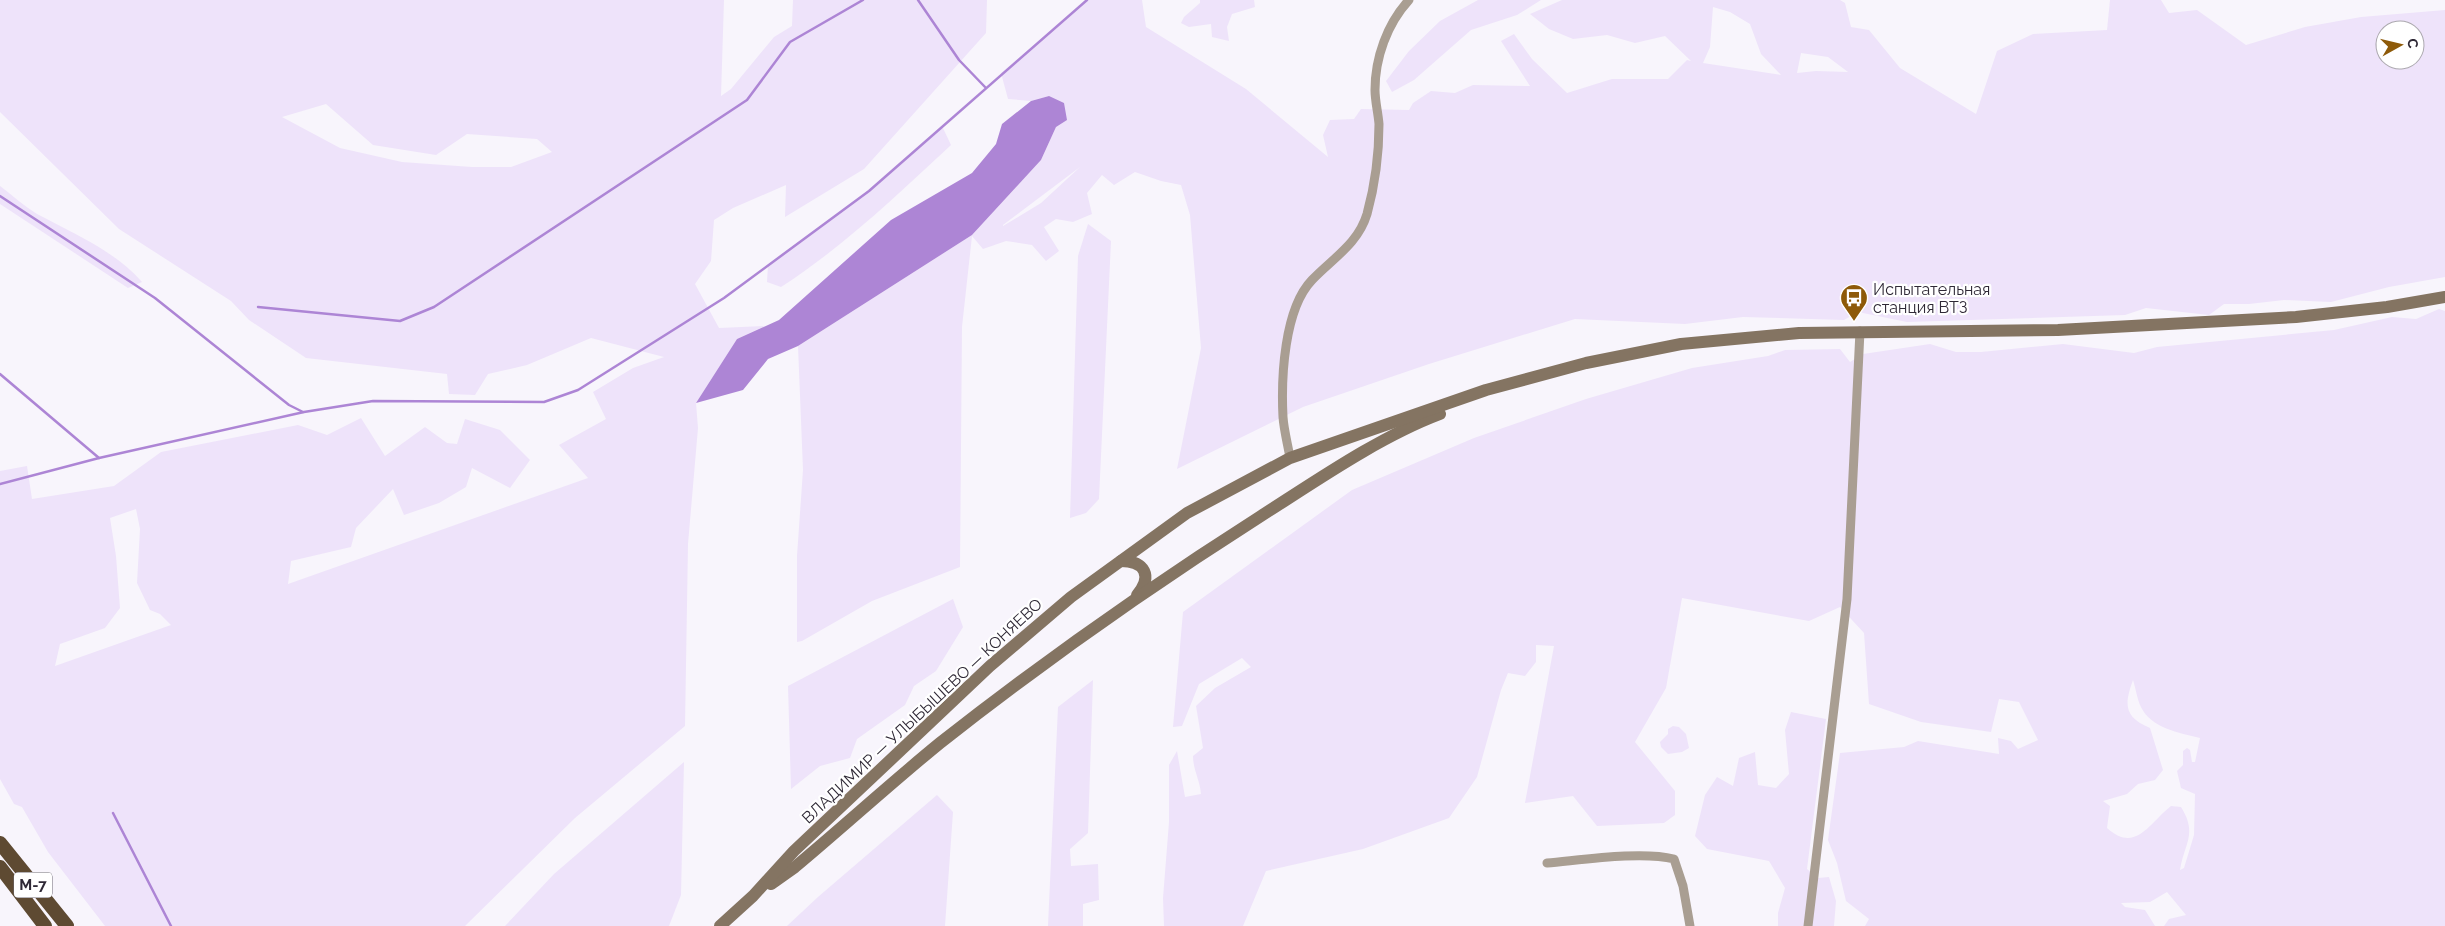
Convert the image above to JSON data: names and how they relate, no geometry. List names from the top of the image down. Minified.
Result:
{"streets":{"highway":["М-7"],"main road":["ВЛАДИМИР — УЛЫБЫШЕВО — КОНЯЕВО"]},"places":{"bus stop":["Испытательная станция ВТЗ"]},"north":"right"}
